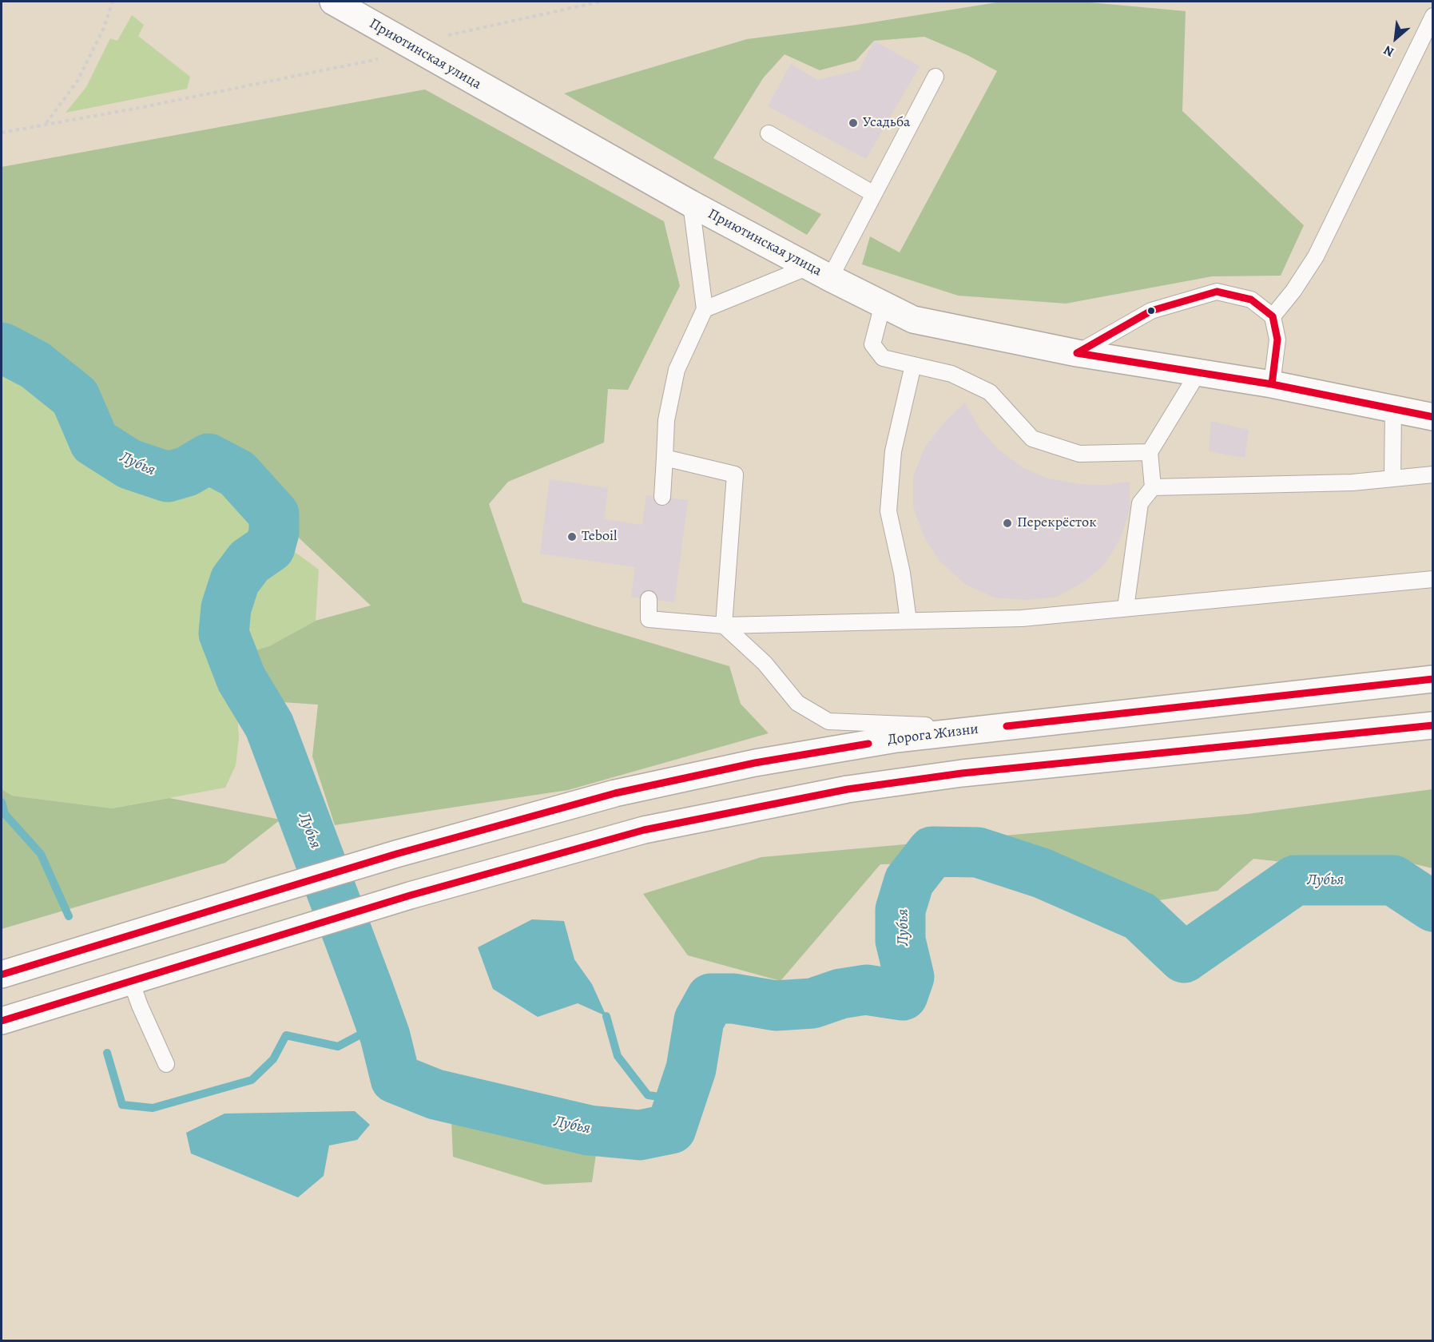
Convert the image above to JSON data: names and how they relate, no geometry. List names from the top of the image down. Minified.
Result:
{"streets":{"main road":["Приютинская улица","Дорога Жизни"]},"water":["Лубья"],"places":["Усадьба","Перекрёсток","Teboil"],"north":"bottom left"}
